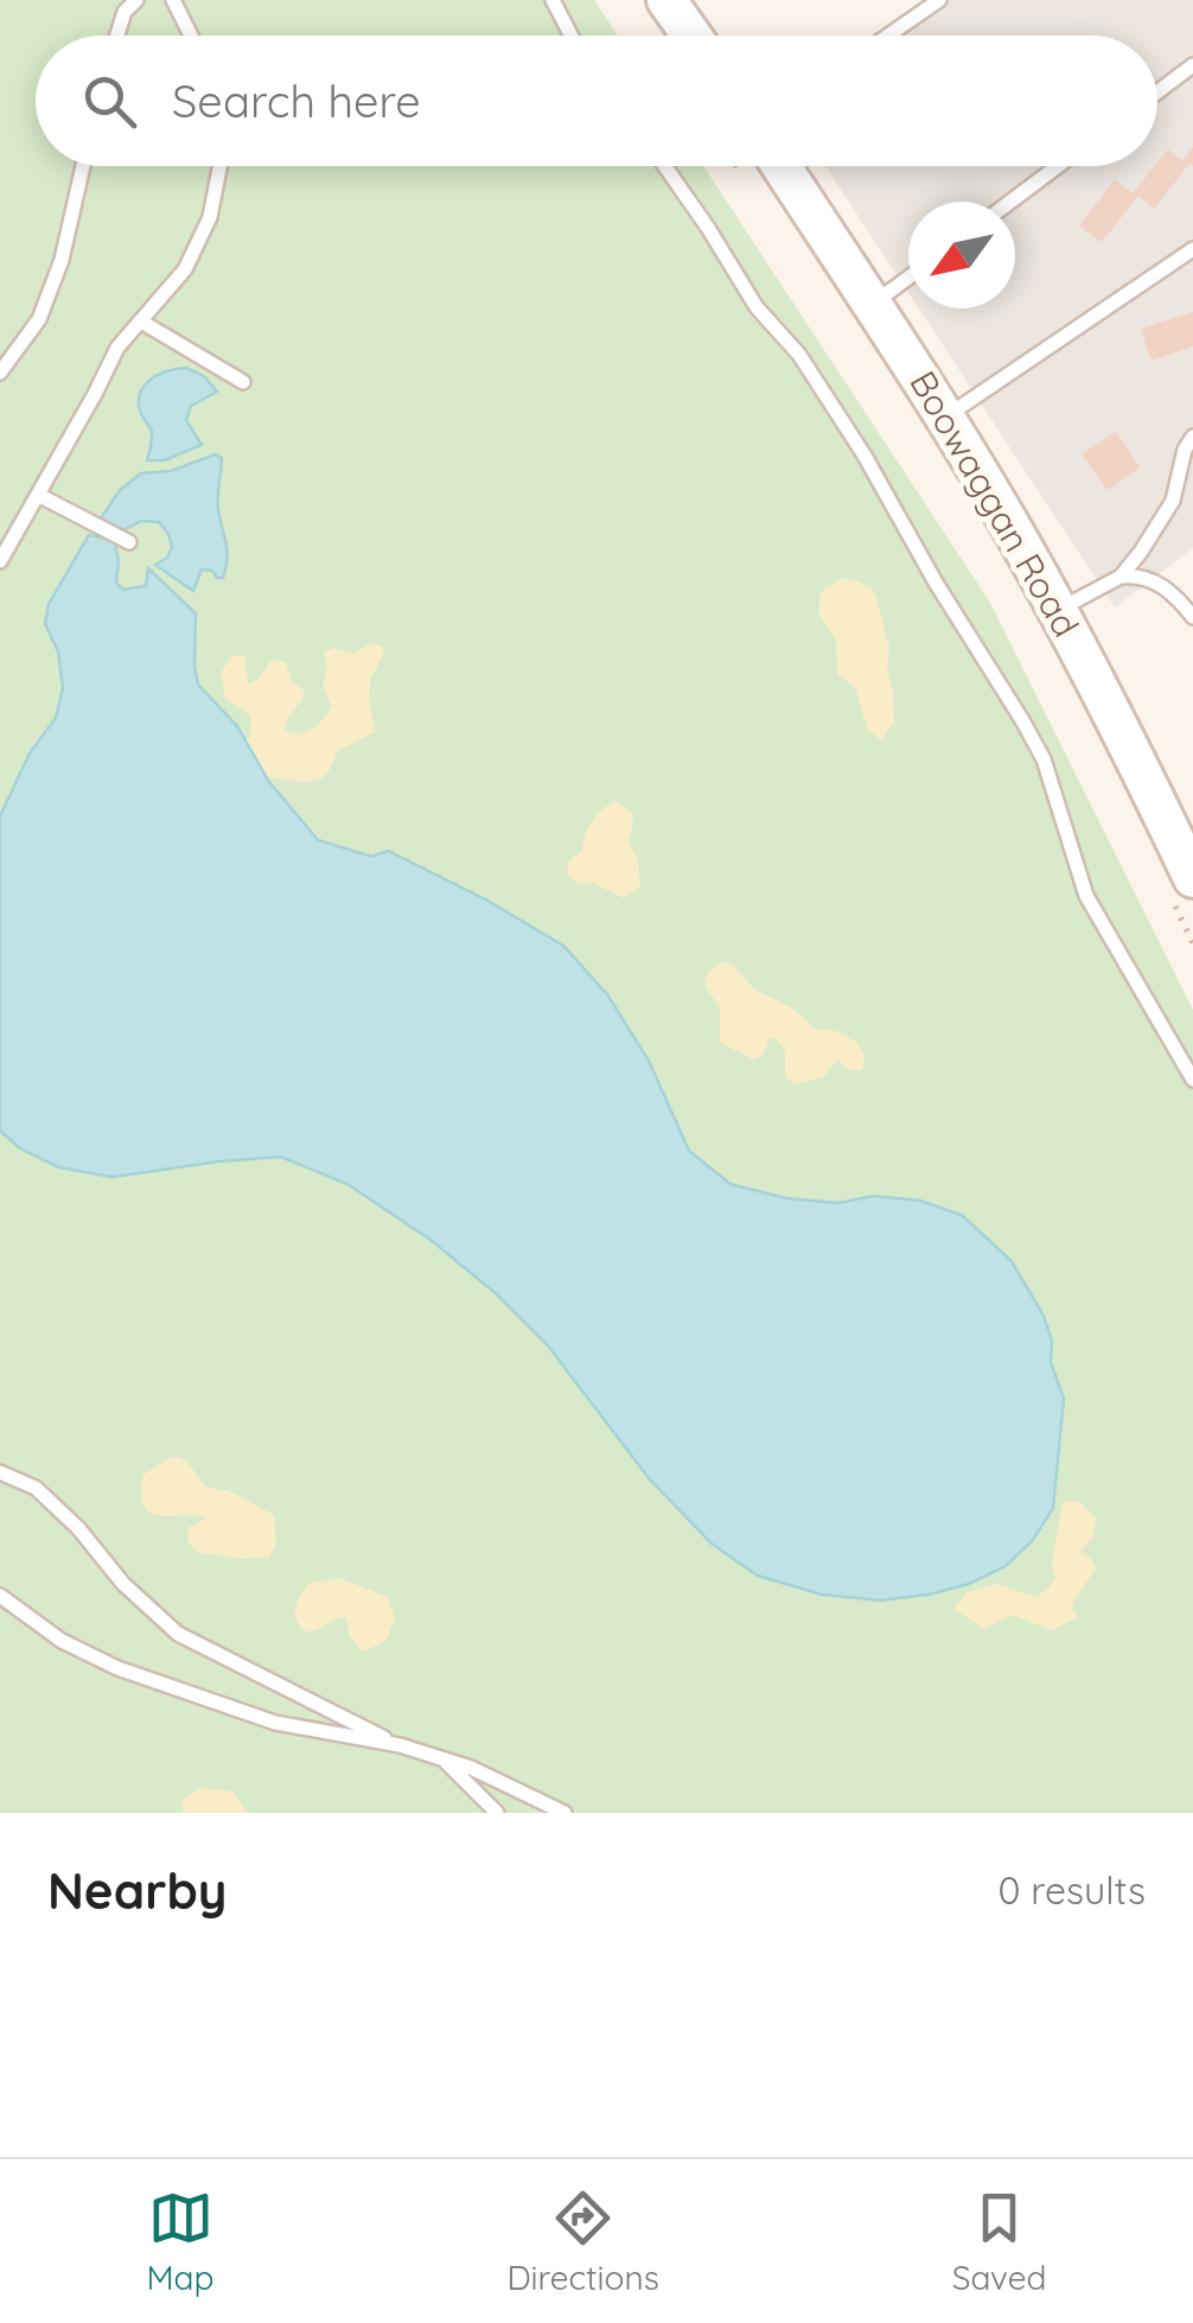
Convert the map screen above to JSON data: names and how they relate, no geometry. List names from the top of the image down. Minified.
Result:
{"streets":{"main road":["Boowaggan Road"]},"north":"bottom left","page":{"search":"Search here","heading":["Nearby","0 results"],"nav":["Map","Directions","Saved"]}}
